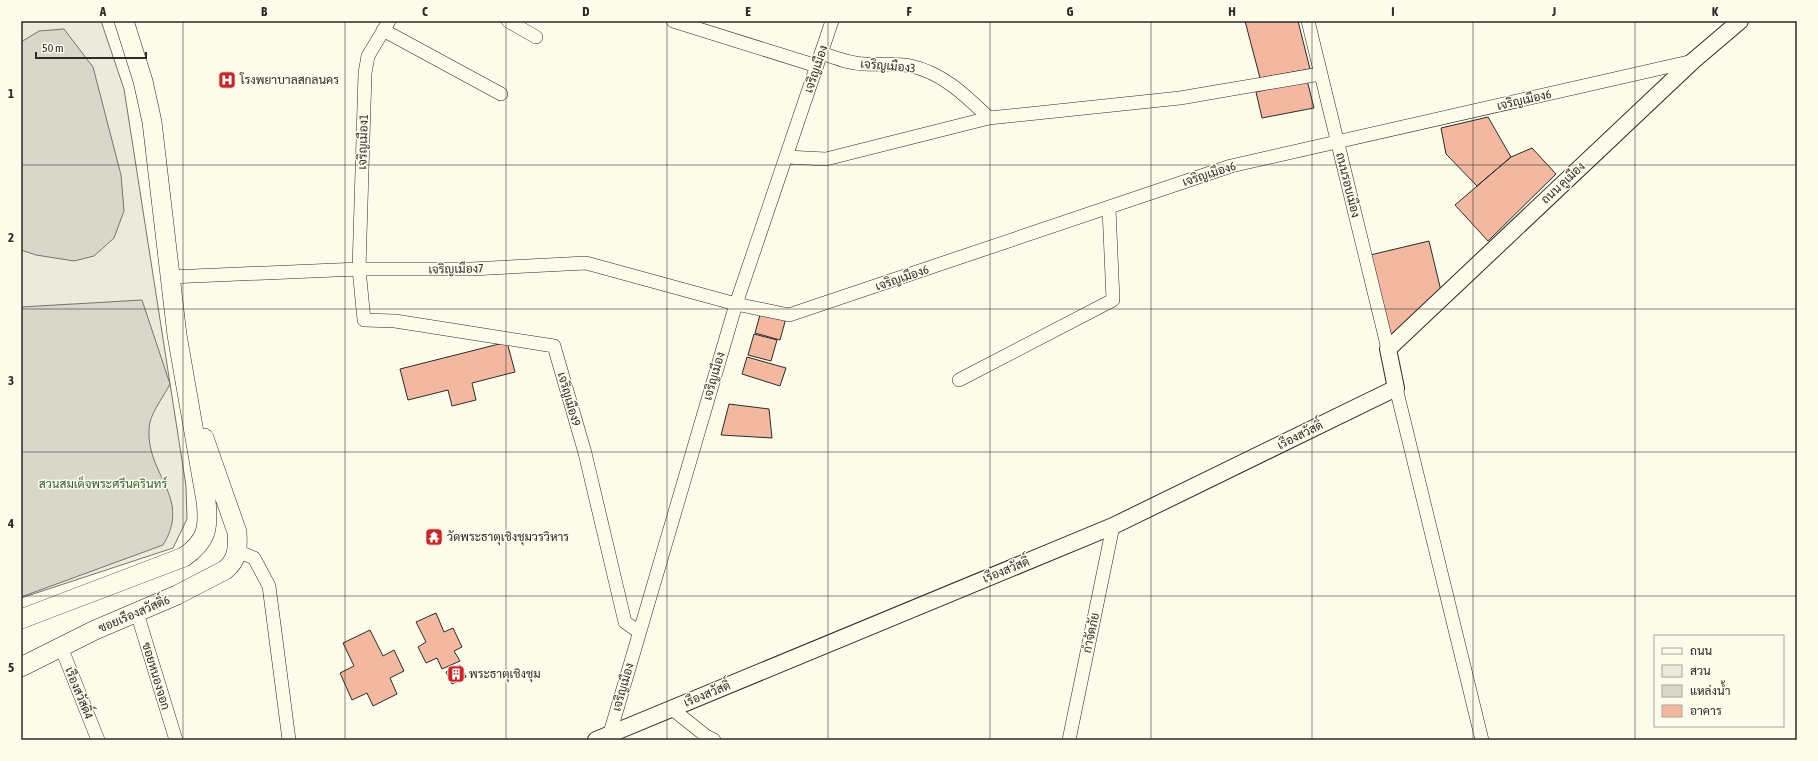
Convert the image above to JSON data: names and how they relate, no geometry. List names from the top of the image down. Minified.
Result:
{"streets":{"main road":["ซอยเรืองสวัสดิ์6"],"street":["เจริญเมือง3","เจริญเมือง","เจริญเมือง6","เจริญเมือง1","ถนน คูเมือง","ถนนรอบเมือง","เจริญเมือง7","เจริญเมือง9","เรืองสวัสดิ์","กำจัดภัย","ซอยหนองจอก","เรืองสวัสดิ์4"]},"crossings":[["เจริญเมือง3","เจริญเมือง"],["เจริญเมือง","เจริญเมือง6"],["เจริญเมือง","เจริญเมือง7"],["เจริญเมือง","เจริญเมือง9"],["เจริญเมือง","เรืองสวัสดิ์"],["เจริญเมือง6","ถนน คูเมือง"],["เจริญเมือง6","ถนนรอบเมือง"],["เจริญเมือง6","เจริญเมือง7"],["เจริญเมือง1","เจริญเมือง7"],["เจริญเมือง1","เจริญเมือง9"],["ถนน คูเมือง","ถนนรอบเมือง"],["เรืองสวัสดิ์","กำจัดภัย"],["ซอยเรืองสวัสดิ์6","ซอยหนองจอก"],["ซอยเรืองสวัสดิ์6","เรืองสวัสดิ์4"]],"parks":["สวนสมเด็จพระศรีนครินทร์"],"places":{"hospital":["โรงพยาบาลสกลนคร"],"temple":["วัดพระธาตุเชิงชุมวรวิหาร"],"building":["พระธาตุเชิงชุม"]},"legend":["ถนน","สวน","แหล่งน้ำ","อาคาร"],"scale_bar":"50 m","grid":{"columns":["A","B","C","D","E","F","G","H","I","J","K"],"rows":["1","2","3","4","5"]}}
